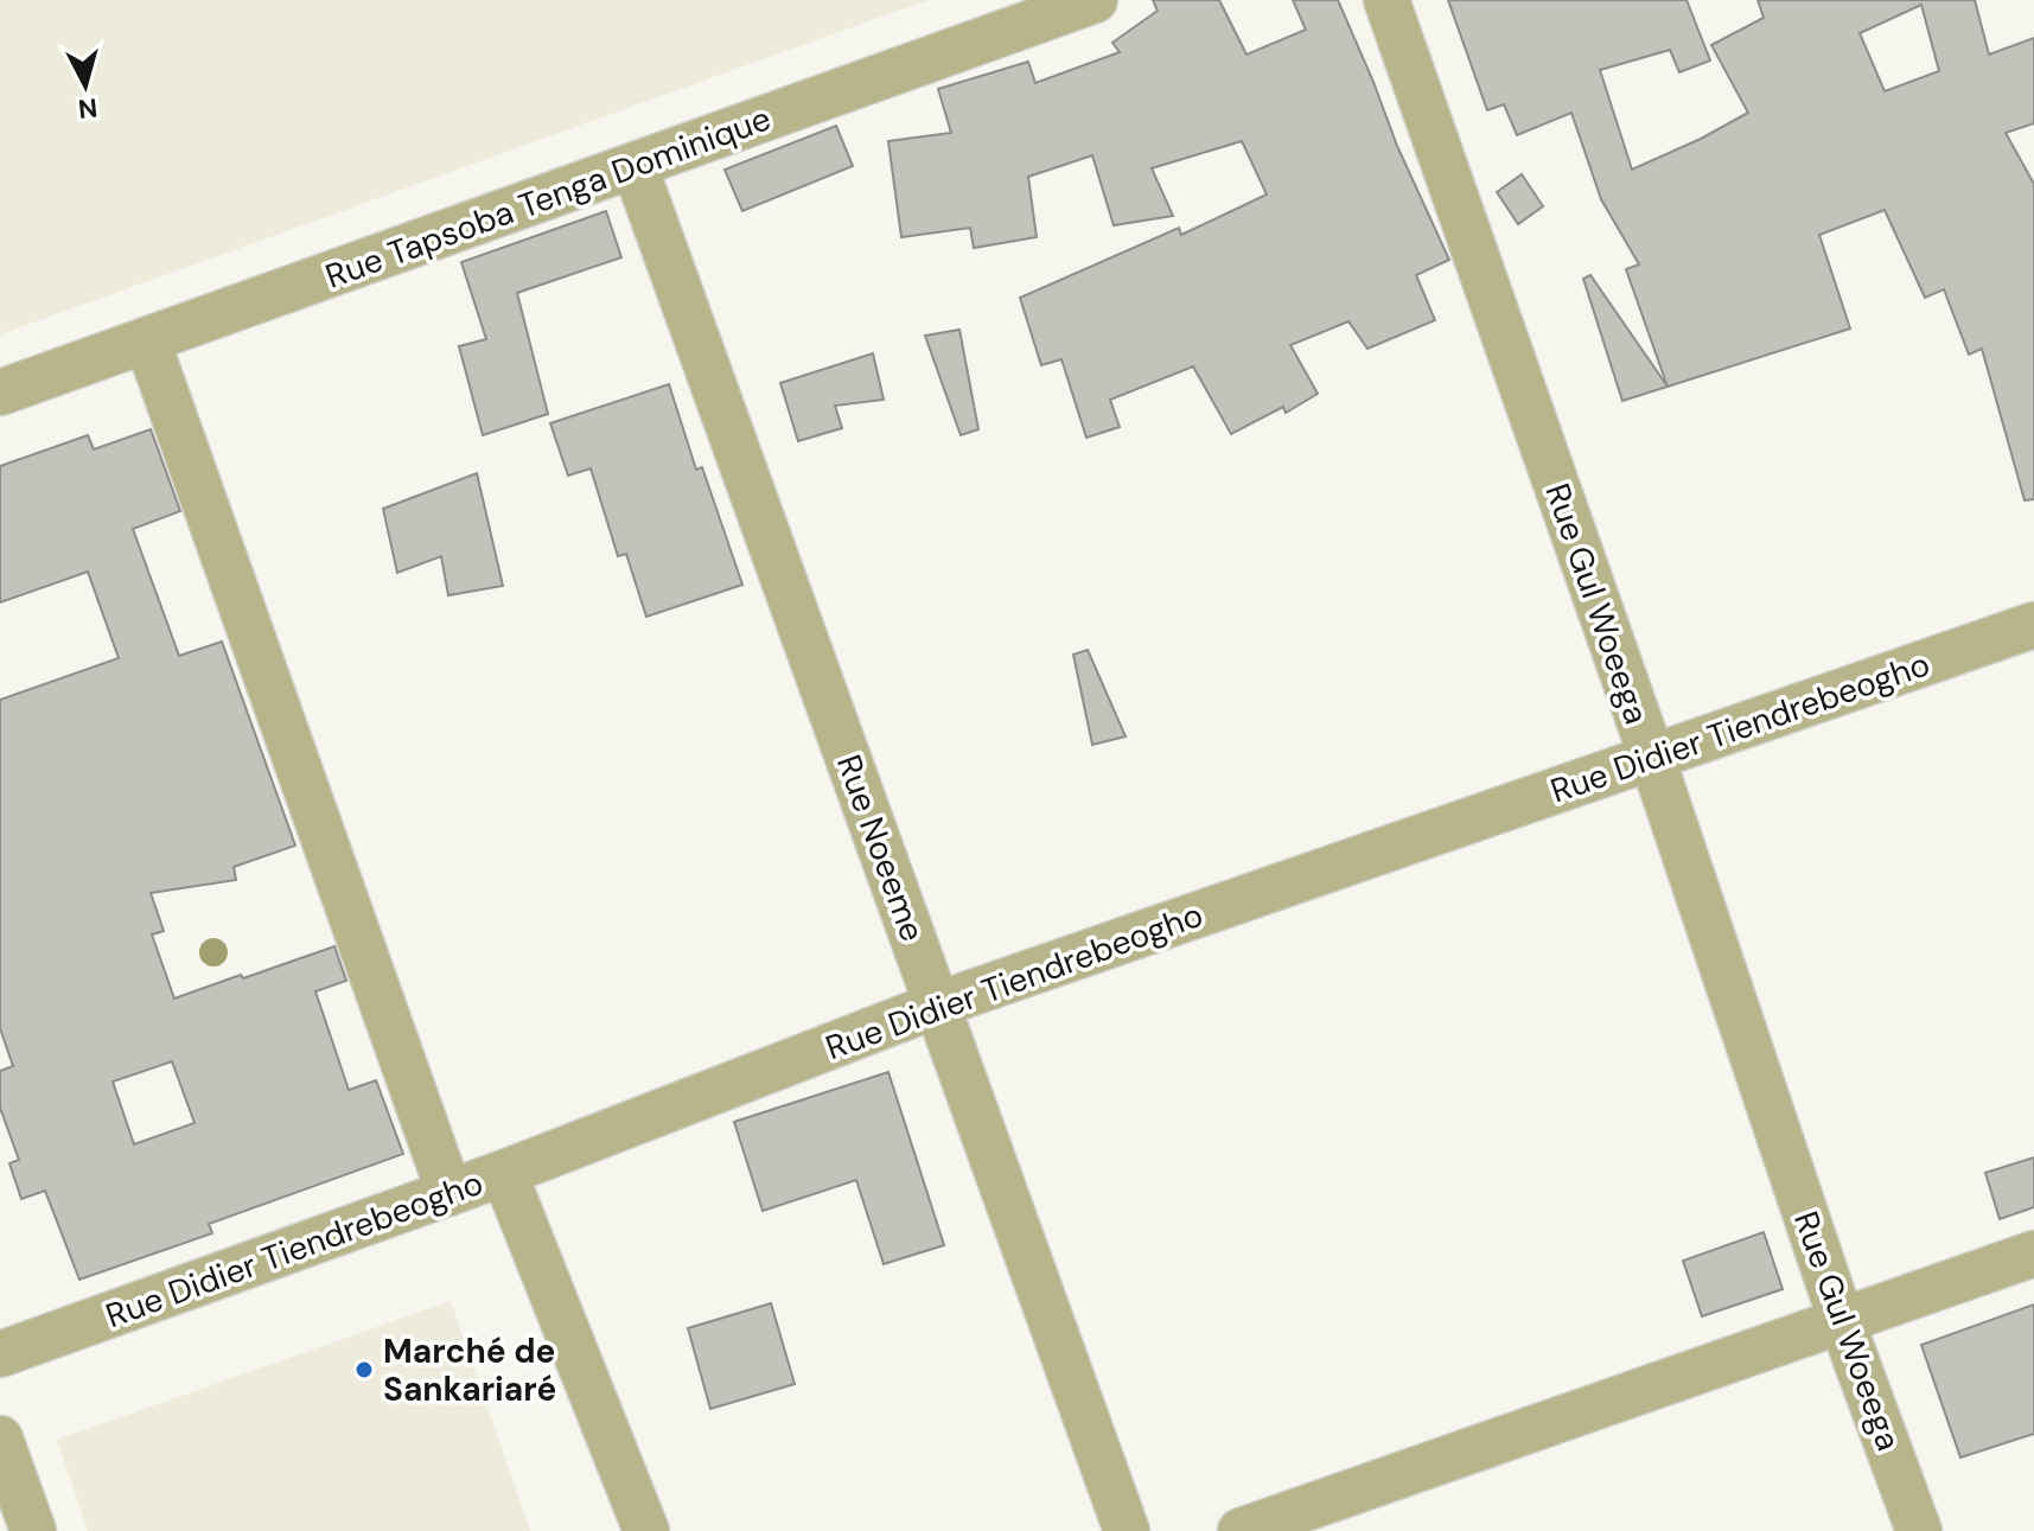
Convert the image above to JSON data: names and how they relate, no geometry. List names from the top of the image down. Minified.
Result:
{"streets":{"street":["Rue Tapsoba Tenga Dominique","Rue Gul Woeega","Rue Didier Tiendrebeogho","Rue Noeeme"]},"crossings":[["Rue Tapsoba Tenga Dominique","Rue Noeeme"],["Rue Gul Woeega","Rue Didier Tiendrebeogho"],["Rue Didier Tiendrebeogho","Rue Noeeme"]],"places":["Marché de Sankariaré"],"north":"bottom"}
